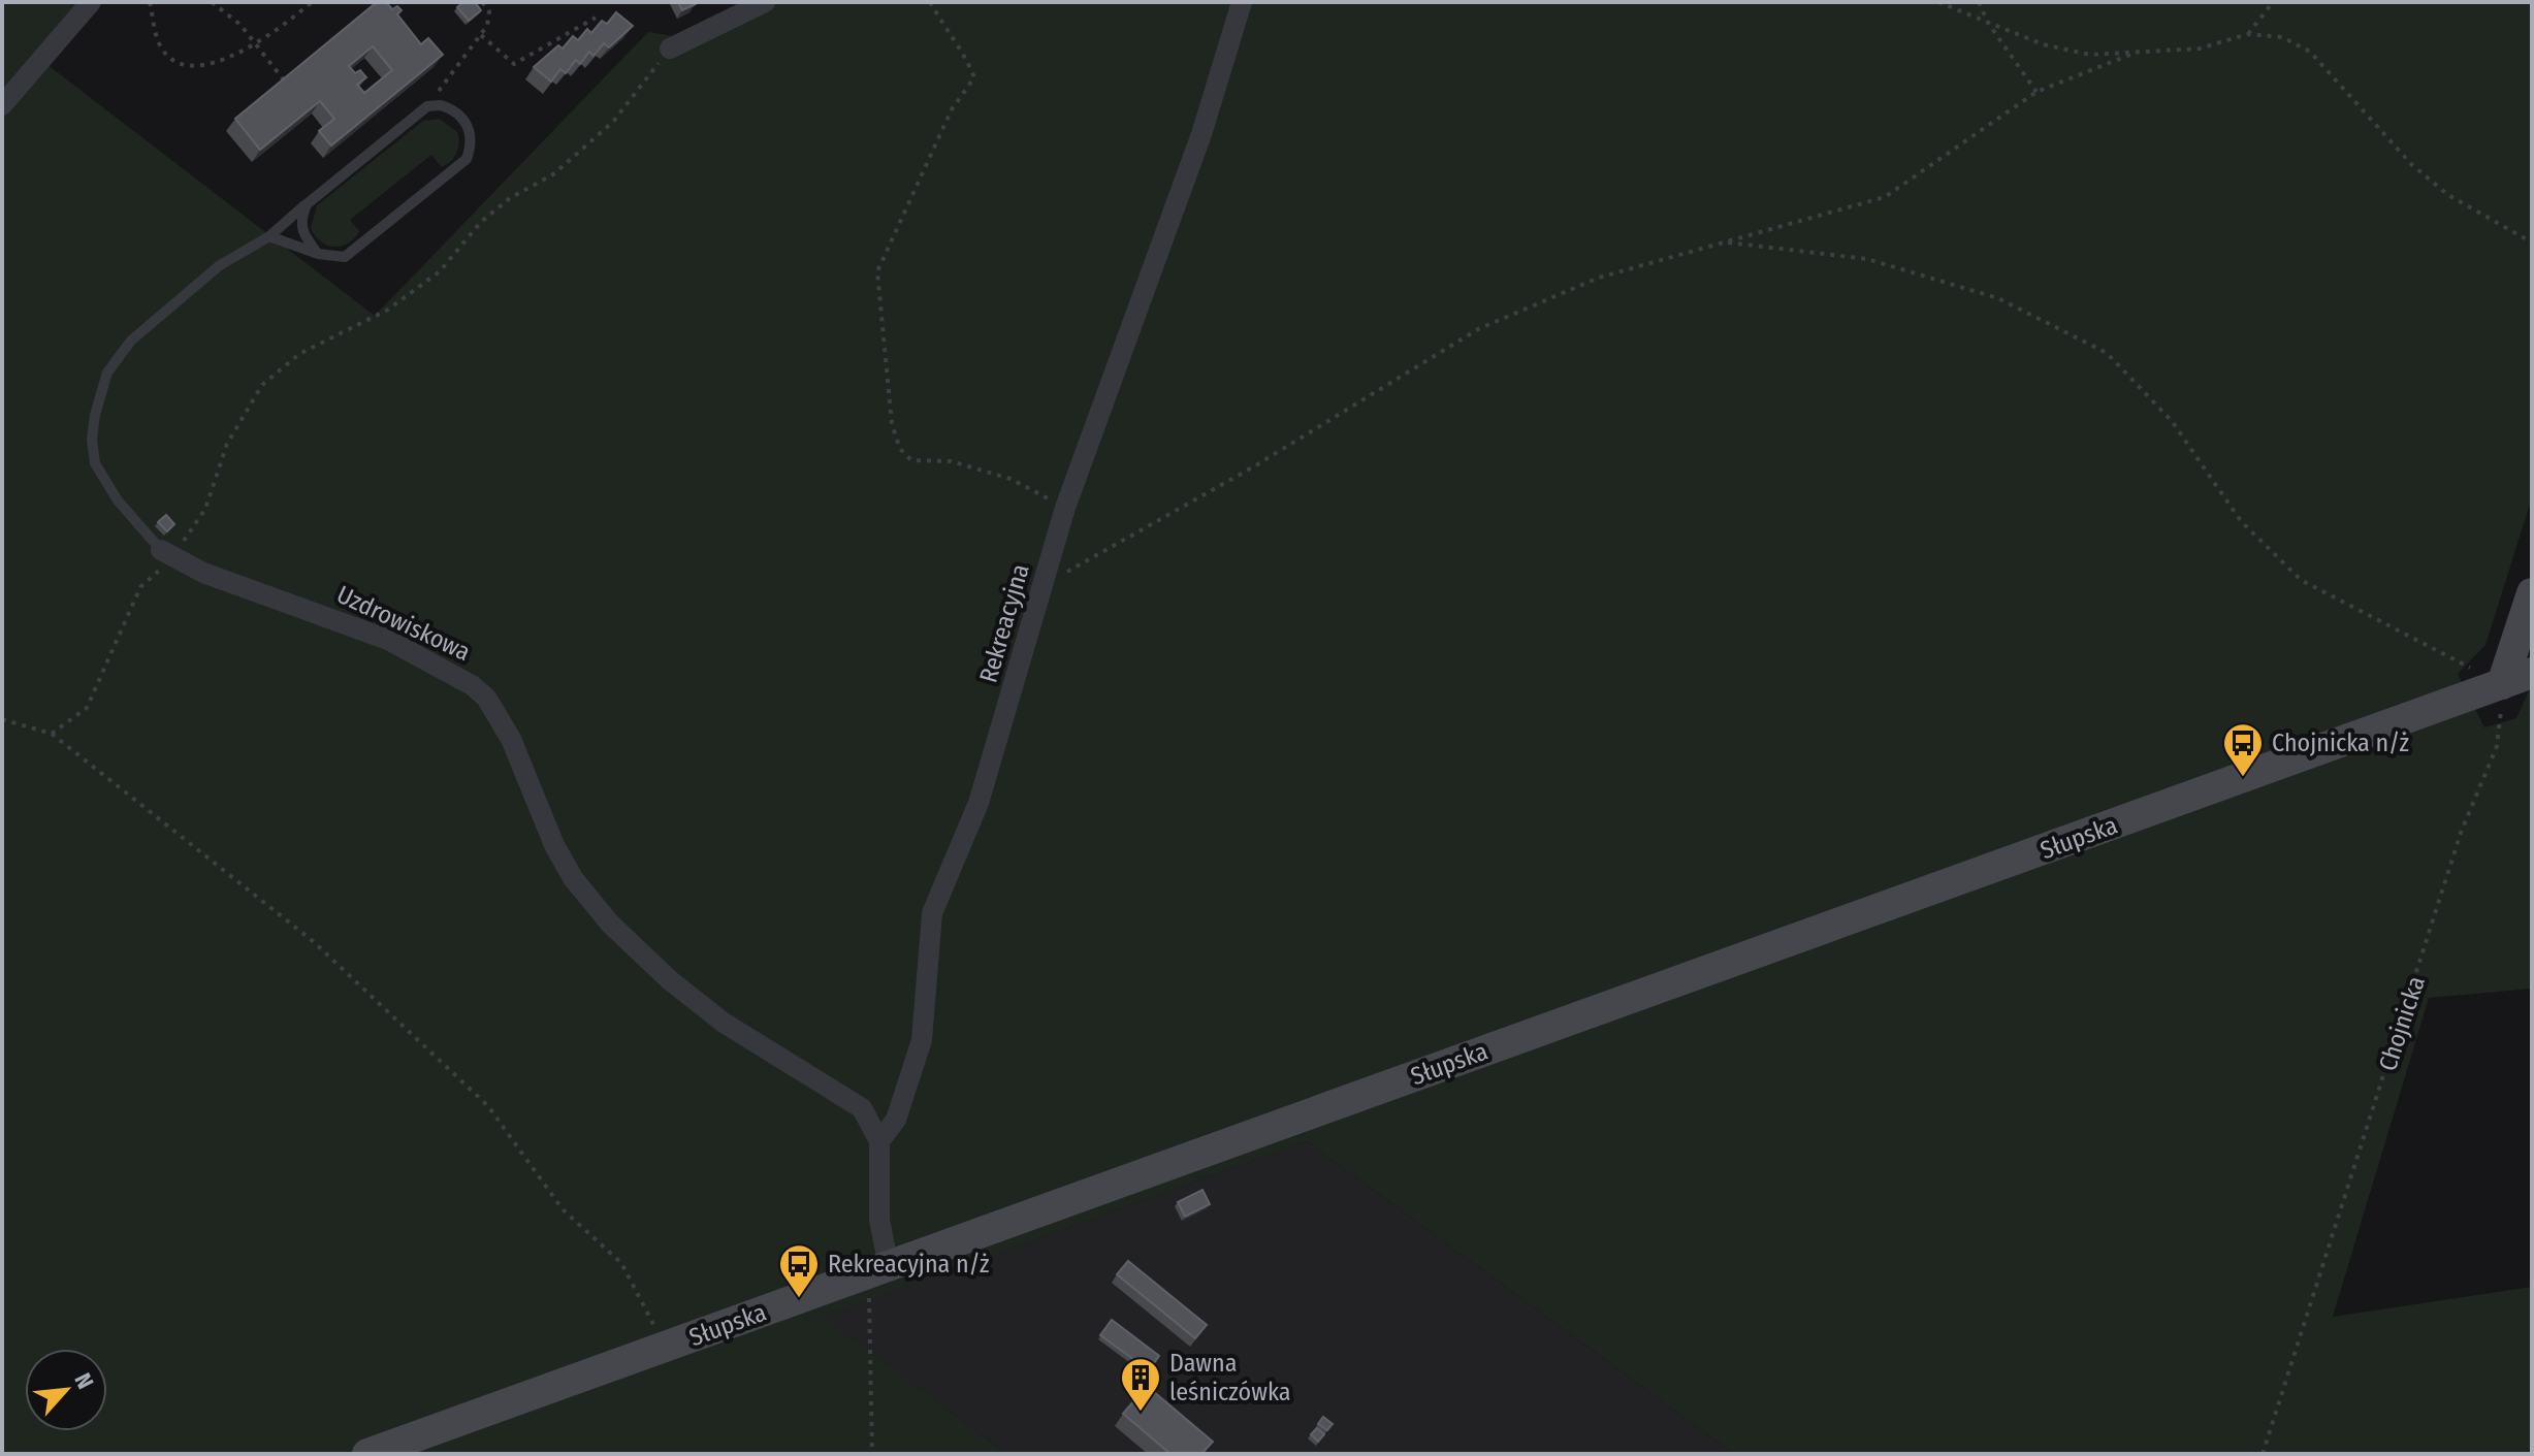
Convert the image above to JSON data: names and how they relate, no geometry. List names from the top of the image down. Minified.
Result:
{"streets":{"street":["Uzdrowiskowa","Rekreacyjna","Słupska"],"path":["Chojnicka"]},"crossings":[["Uzdrowiskowa","Rekreacyjna"],["Słupska","Chojnicka"]],"places":{"bus stop":["Chojnicka n/ż","Rekreacyjna n/ż"],"building":["Dawna leśniczówka"]},"north":"top right"}
